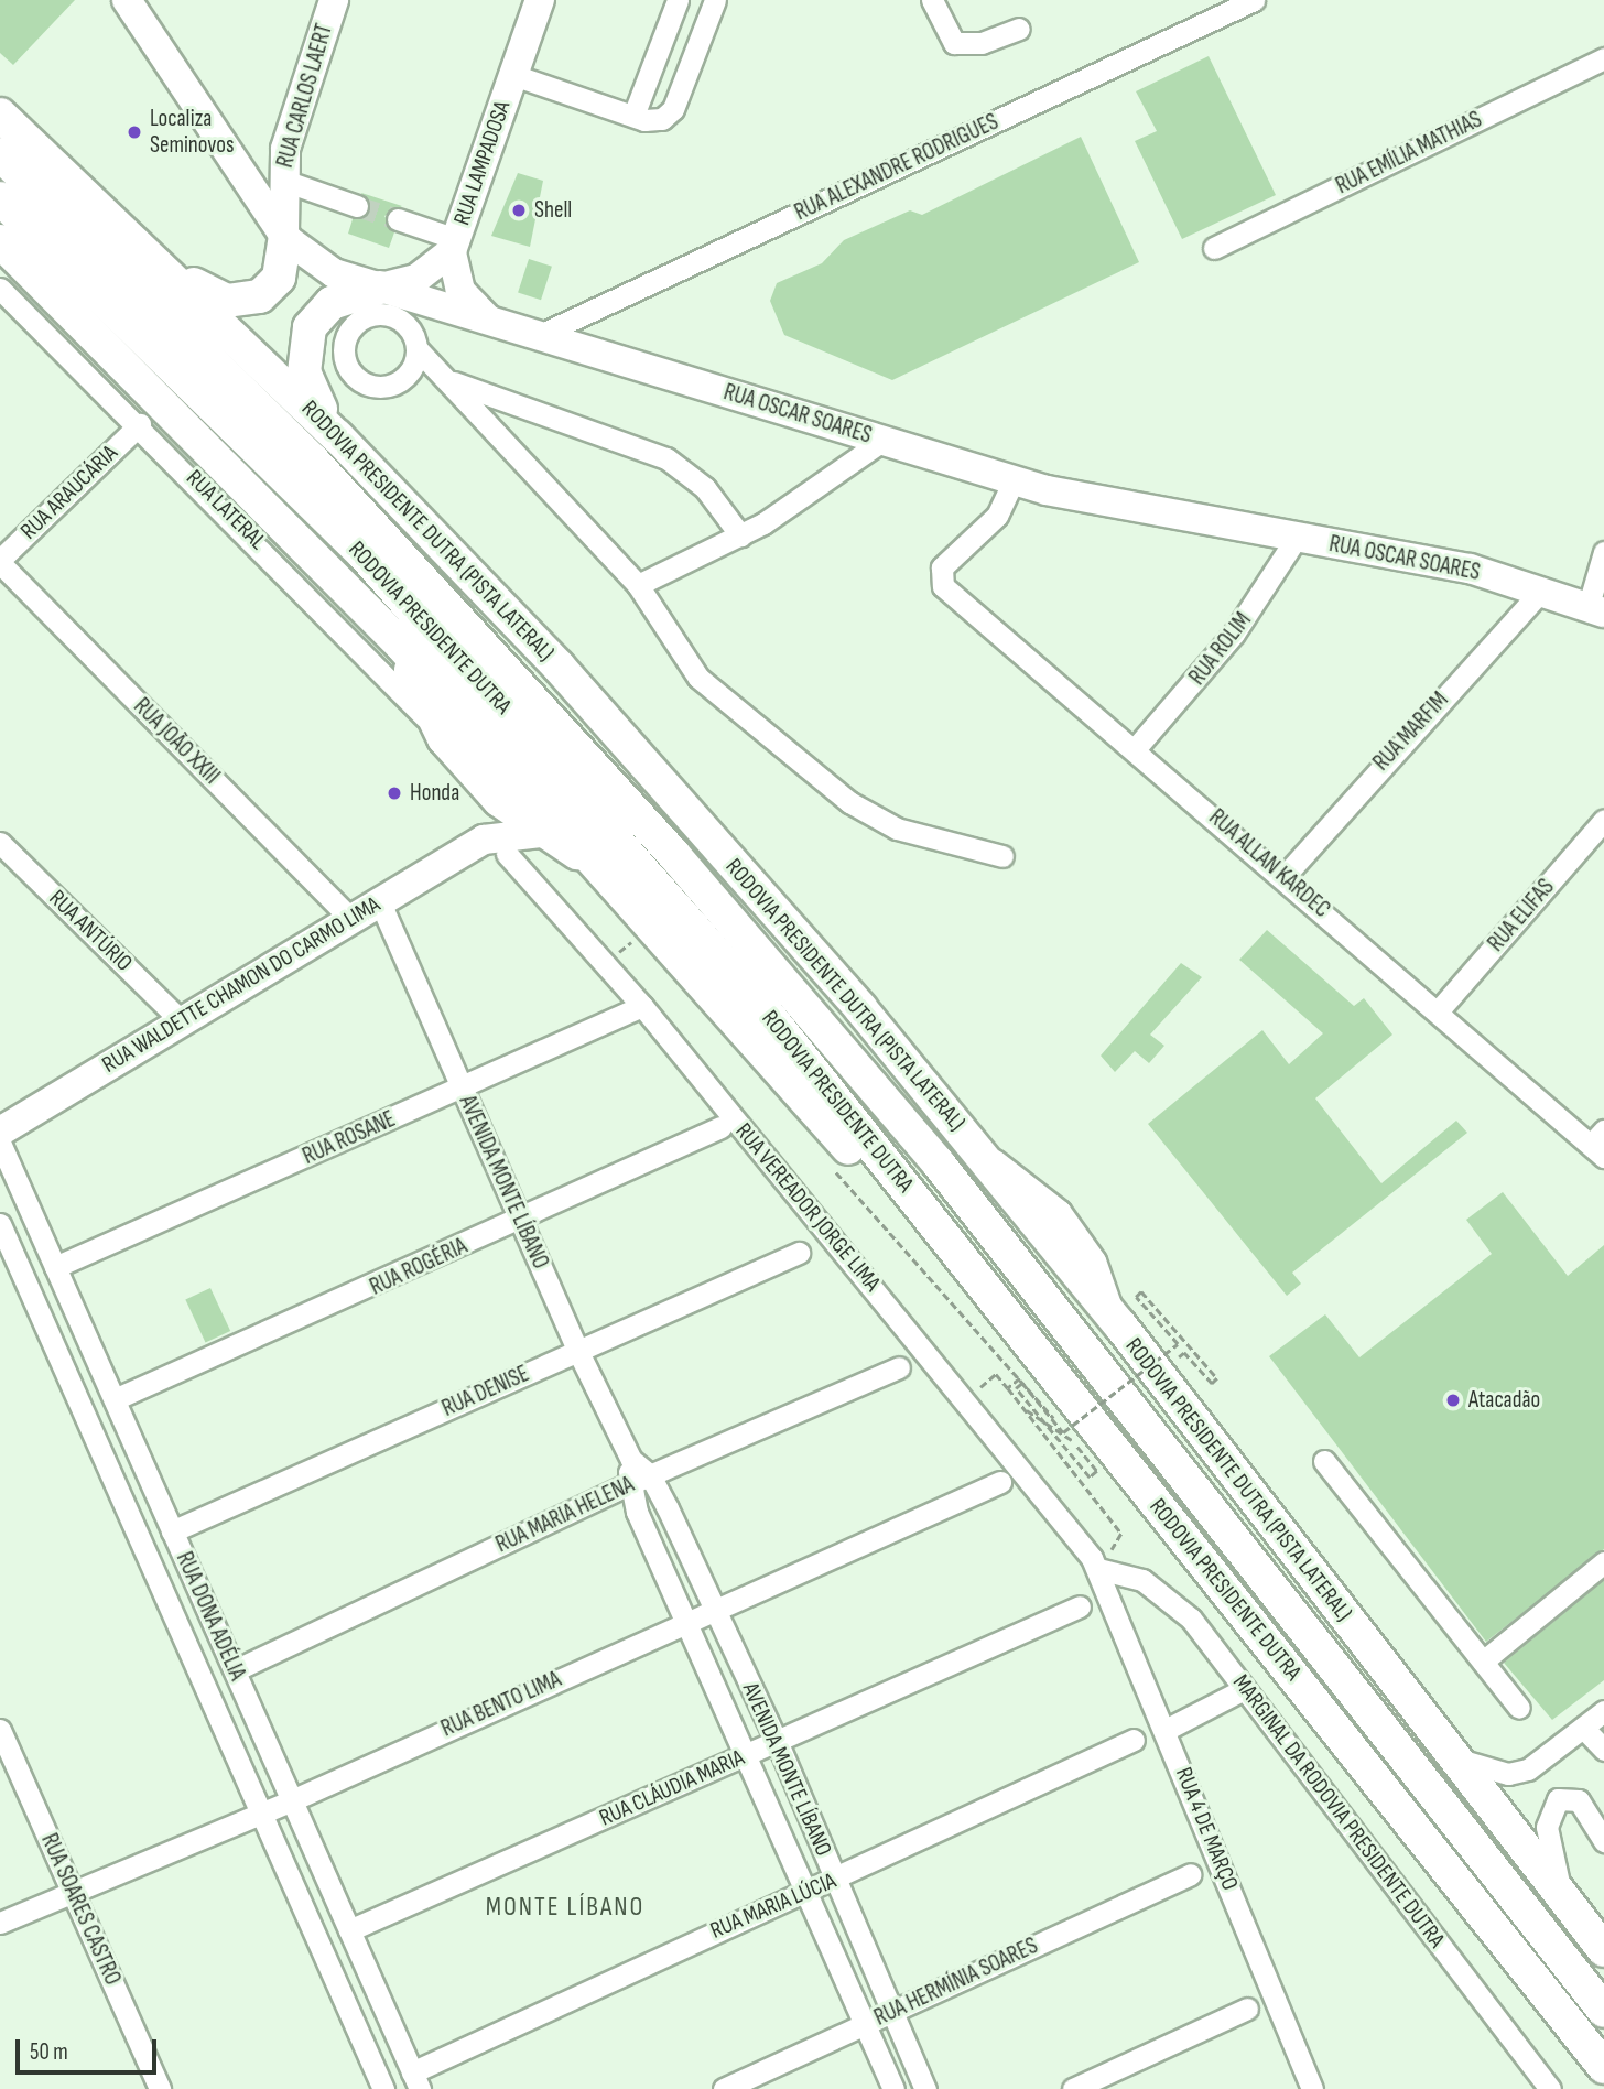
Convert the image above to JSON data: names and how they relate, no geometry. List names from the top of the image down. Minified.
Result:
{"streets":{"highway":["RODOVIA PRESIDENTE DUTRA (PISTA LATERAL)","RODOVIA PRESIDENTE DUTRA"],"main road":["RUA CARLOS LAERT","RUA LAMPADOSA","RUA OSCAR SOARES","RUA WALDETTE CHAMON DO CARMO LIMA"],"street":["RUA EMÍLIA MATHIAS","RUA ALEXANDRE RODRIGUES","RUA ARAUCÁRIA","RUA LATERAL","RUA ROLIM","RUA MARFIM","RUA JOÃO XXIII","RUA ALLAN KARDEC","RUA ELIFAS","RUA ANTÚRIO","RUA ROSANE","AVENIDA MONTE LÍBANO","RUA VEREADOR JORGE LIMA","RUA ROGÉRIA","RUA DENISE","RUA MARIA HELENA","RUA DONA ADÉLIA","RUA BENTO LIMA","RUA CLÁUDIA MARIA","MARGINAL DA RODOVIA PRESIDENTE DUTRA","RUA 4 DE MARÇO","RUA MARIA LÚCIA","RUA SOARES CASTRO","RUA HERMÍNIA SOARES"]},"crossings":[["RUA CARLOS LAERT","RUA OSCAR SOARES"],["RUA LAMPADOSA","RUA OSCAR SOARES"],["RUA ALEXANDRE RODRIGUES","RUA OSCAR SOARES"],["RUA OSCAR SOARES","RUA ROLIM"],["RUA OSCAR SOARES","RUA MARFIM"],["RUA OSCAR SOARES","RUA ALLAN KARDEC"],["RUA ARAUCÁRIA","RUA LATERAL"],["RUA ARAUCÁRIA","RUA JOÃO XXIII"],["RUA ROLIM","RUA ALLAN KARDEC"],["RUA MARFIM","RUA ALLAN KARDEC"],["RUA JOÃO XXIII","RUA WALDETTE CHAMON DO CARMO LIMA"],["RUA ALLAN KARDEC","RUA ELIFAS"],["RUA ANTÚRIO","RUA WALDETTE CHAMON DO CARMO LIMA"],["RUA WALDETTE CHAMON DO CARMO LIMA","AVENIDA MONTE LÍBANO"],["RUA WALDETTE CHAMON DO CARMO LIMA","RUA VEREADOR JORGE LIMA"],["RUA ROSANE","AVENIDA MONTE LÍBANO"],["RUA ROSANE","RUA VEREADOR JORGE LIMA"],["RUA ROSANE","RUA DONA ADÉLIA"],["AVENIDA MONTE LÍBANO","RUA ROGÉRIA"],["AVENIDA MONTE LÍBANO","RUA DENISE"],["AVENIDA MONTE LÍBANO","RUA MARIA HELENA"],["AVENIDA MONTE LÍBANO","RUA BENTO LIMA"],["AVENIDA MONTE LÍBANO","RUA CLÁUDIA MARIA"],["AVENIDA MONTE LÍBANO","RUA MARIA LÚCIA"],["AVENIDA MONTE LÍBANO","RUA HERMÍNIA SOARES"],["RUA VEREADOR JORGE LIMA","MARGINAL DA RODOVIA PRESIDENTE DUTRA"],["RUA VEREADOR JORGE LIMA","RUA 4 DE MARÇO"],["RUA ROGÉRIA","RUA DONA ADÉLIA"],["RUA DENISE","RUA DONA ADÉLIA"],["RUA MARIA HELENA","RUA DONA ADÉLIA"],["RUA DONA ADÉLIA","RUA BENTO LIMA"],["RUA DONA ADÉLIA","RUA CLÁUDIA MARIA"],["RUA DONA ADÉLIA","RUA MARIA LÚCIA"],["RUA BENTO LIMA","RUA SOARES CASTRO"],["MARGINAL DA RODOVIA PRESIDENTE DUTRA","RUA 4 DE MARÇO"]],"districts":["MONTE LÍBANO"],"places":["Localiza Seminovos","Shell","Honda","Atacadão"],"scale_bar":"50 m"}
